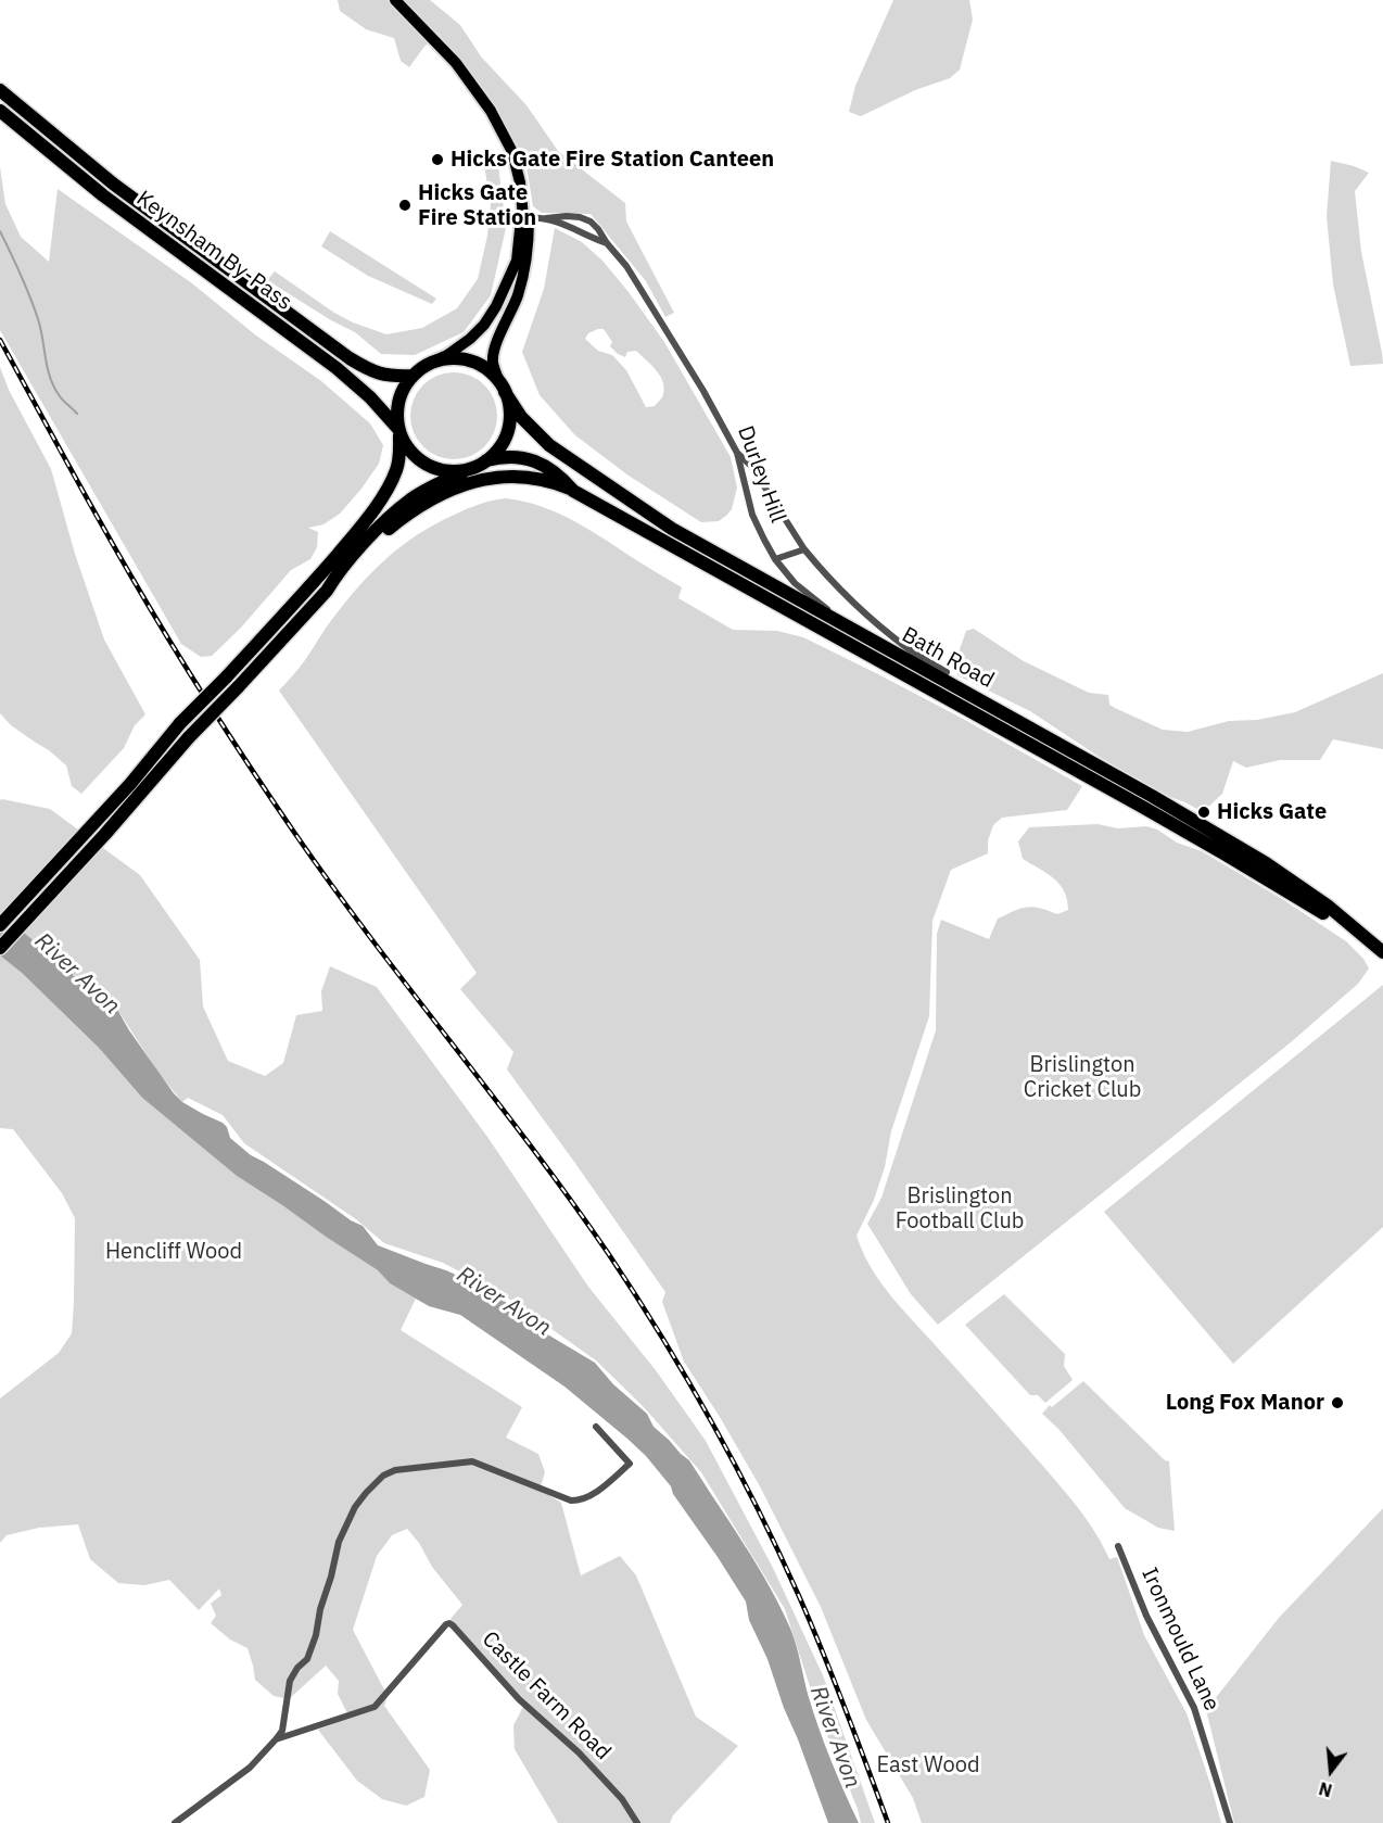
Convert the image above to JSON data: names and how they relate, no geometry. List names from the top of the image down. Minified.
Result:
{"streets":{"highway":["Keynsham By-Pass","Bath Road"],"street":["Durley Hill","Ironmould Lane","Castle Farm Road"]},"crossings":[["Keynsham By-Pass","Bath Road"],["Durley Hill","Bath Road"]],"water":["River Avon"],"parks":["Brislington Cricket Club","Brislington Football Club","Hencliff Wood","East Wood"],"places":["Hicks Gate Fire Station Canteen","Hicks Gate Fire Station","Hicks Gate","Long Fox Manor"],"north":"bottom"}
